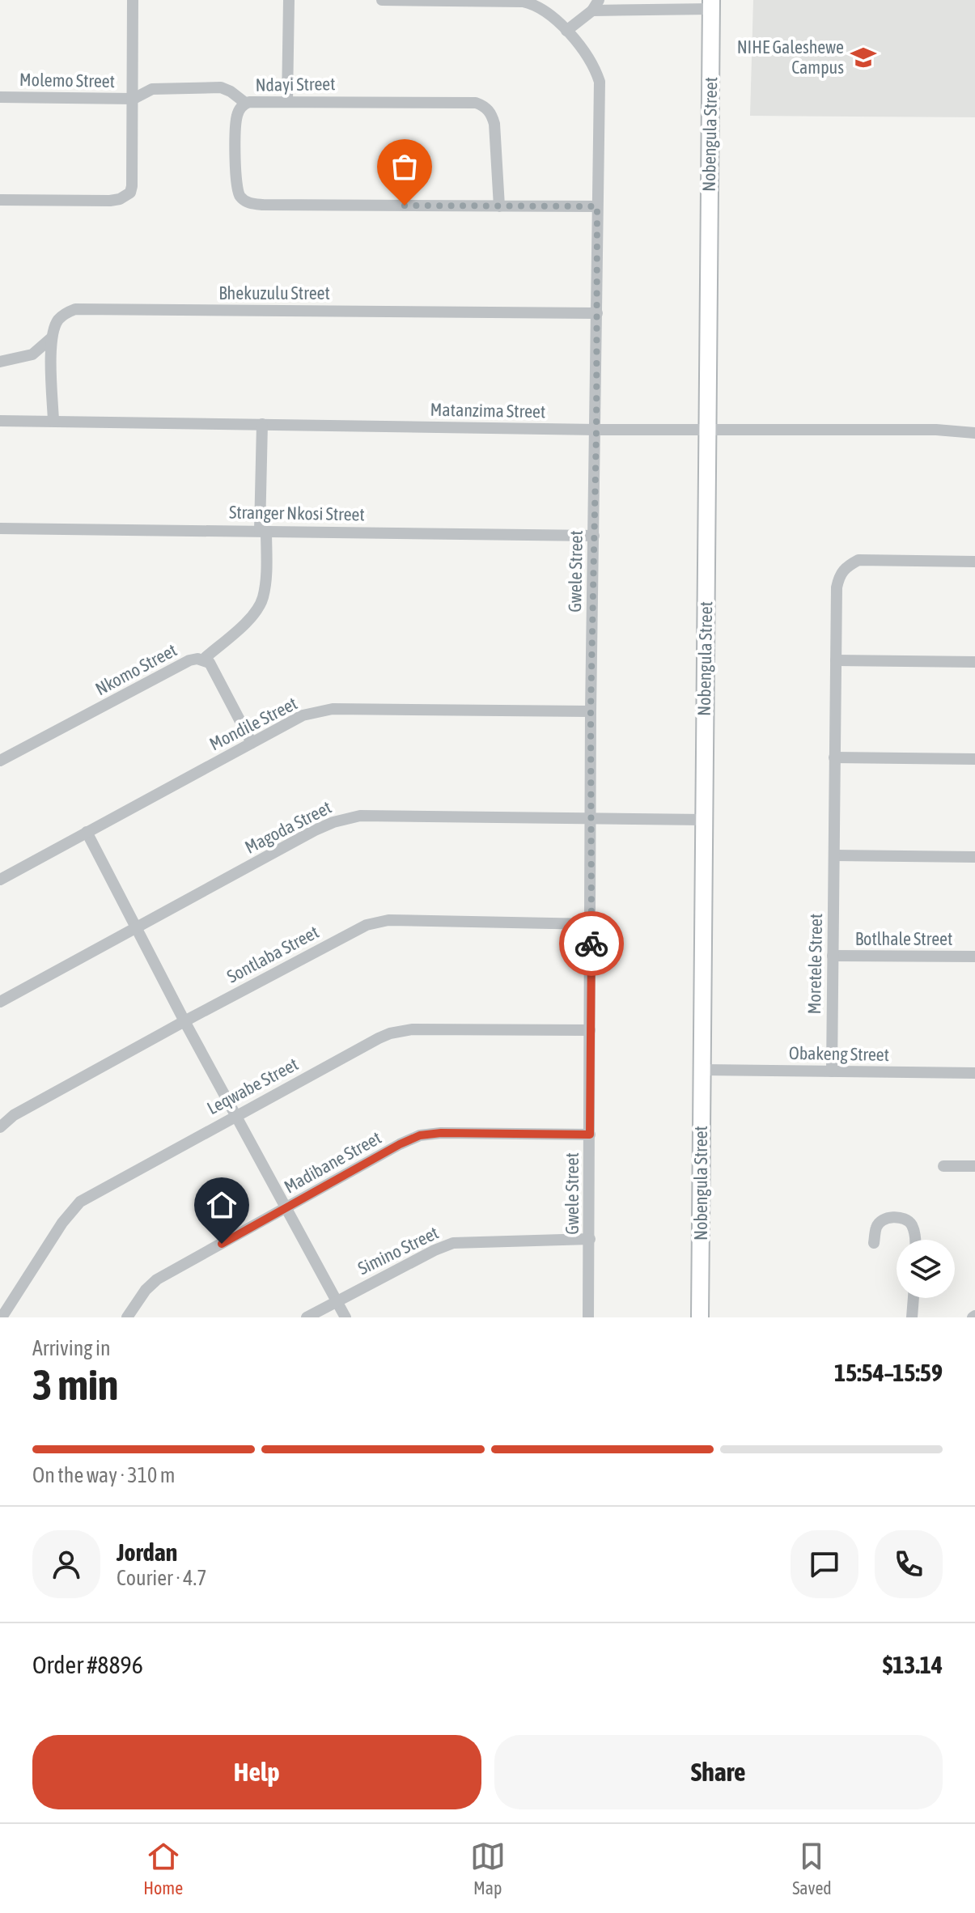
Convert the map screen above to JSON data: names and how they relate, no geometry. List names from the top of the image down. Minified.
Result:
{"streets":{"street":["Molemo Street","Ndayi Street","Nobengula Street","Bhekuzulu Street","Matanzima Street","Stranger Nkosi Street","Gwele Street","Nkomo Street","Mondile Street","Magoda Street","Botlhale Street","Sontlaba Street","Moretele Street","Obakeng Street","Leqwabe Street","Madibane Street","Simino Street"]},"crossings":[["Ndayi Street","Gwele Street"],["Nobengula Street","Matanzima Street"],["Nobengula Street","Magoda Street"],["Nobengula Street","Obakeng Street"],["Bhekuzulu Street","Gwele Street"],["Matanzima Street","Gwele Street"],["Stranger Nkosi Street","Gwele Street"],["Gwele Street","Mondile Street"],["Gwele Street","Magoda Street"],["Gwele Street","Sontlaba Street"],["Gwele Street","Leqwabe Street"],["Gwele Street","Madibane Street"],["Gwele Street","Simino Street"],["Nkomo Street","Mondile Street"],["Botlhale Street","Moretele Street"],["Moretele Street","Obakeng Street"]],"places":{"school or university":["NIHE Galeshewe Campus"]},"page":{"heading":["3 min","Arriving in","15:54–15:59"],"panel":["Jordan","Courier · 4.7","Order #8896","$13.14"],"bar":"On the way · 310 m","buttons":["Help","Share"],"tabs":["Home","Map","Saved"]}}
